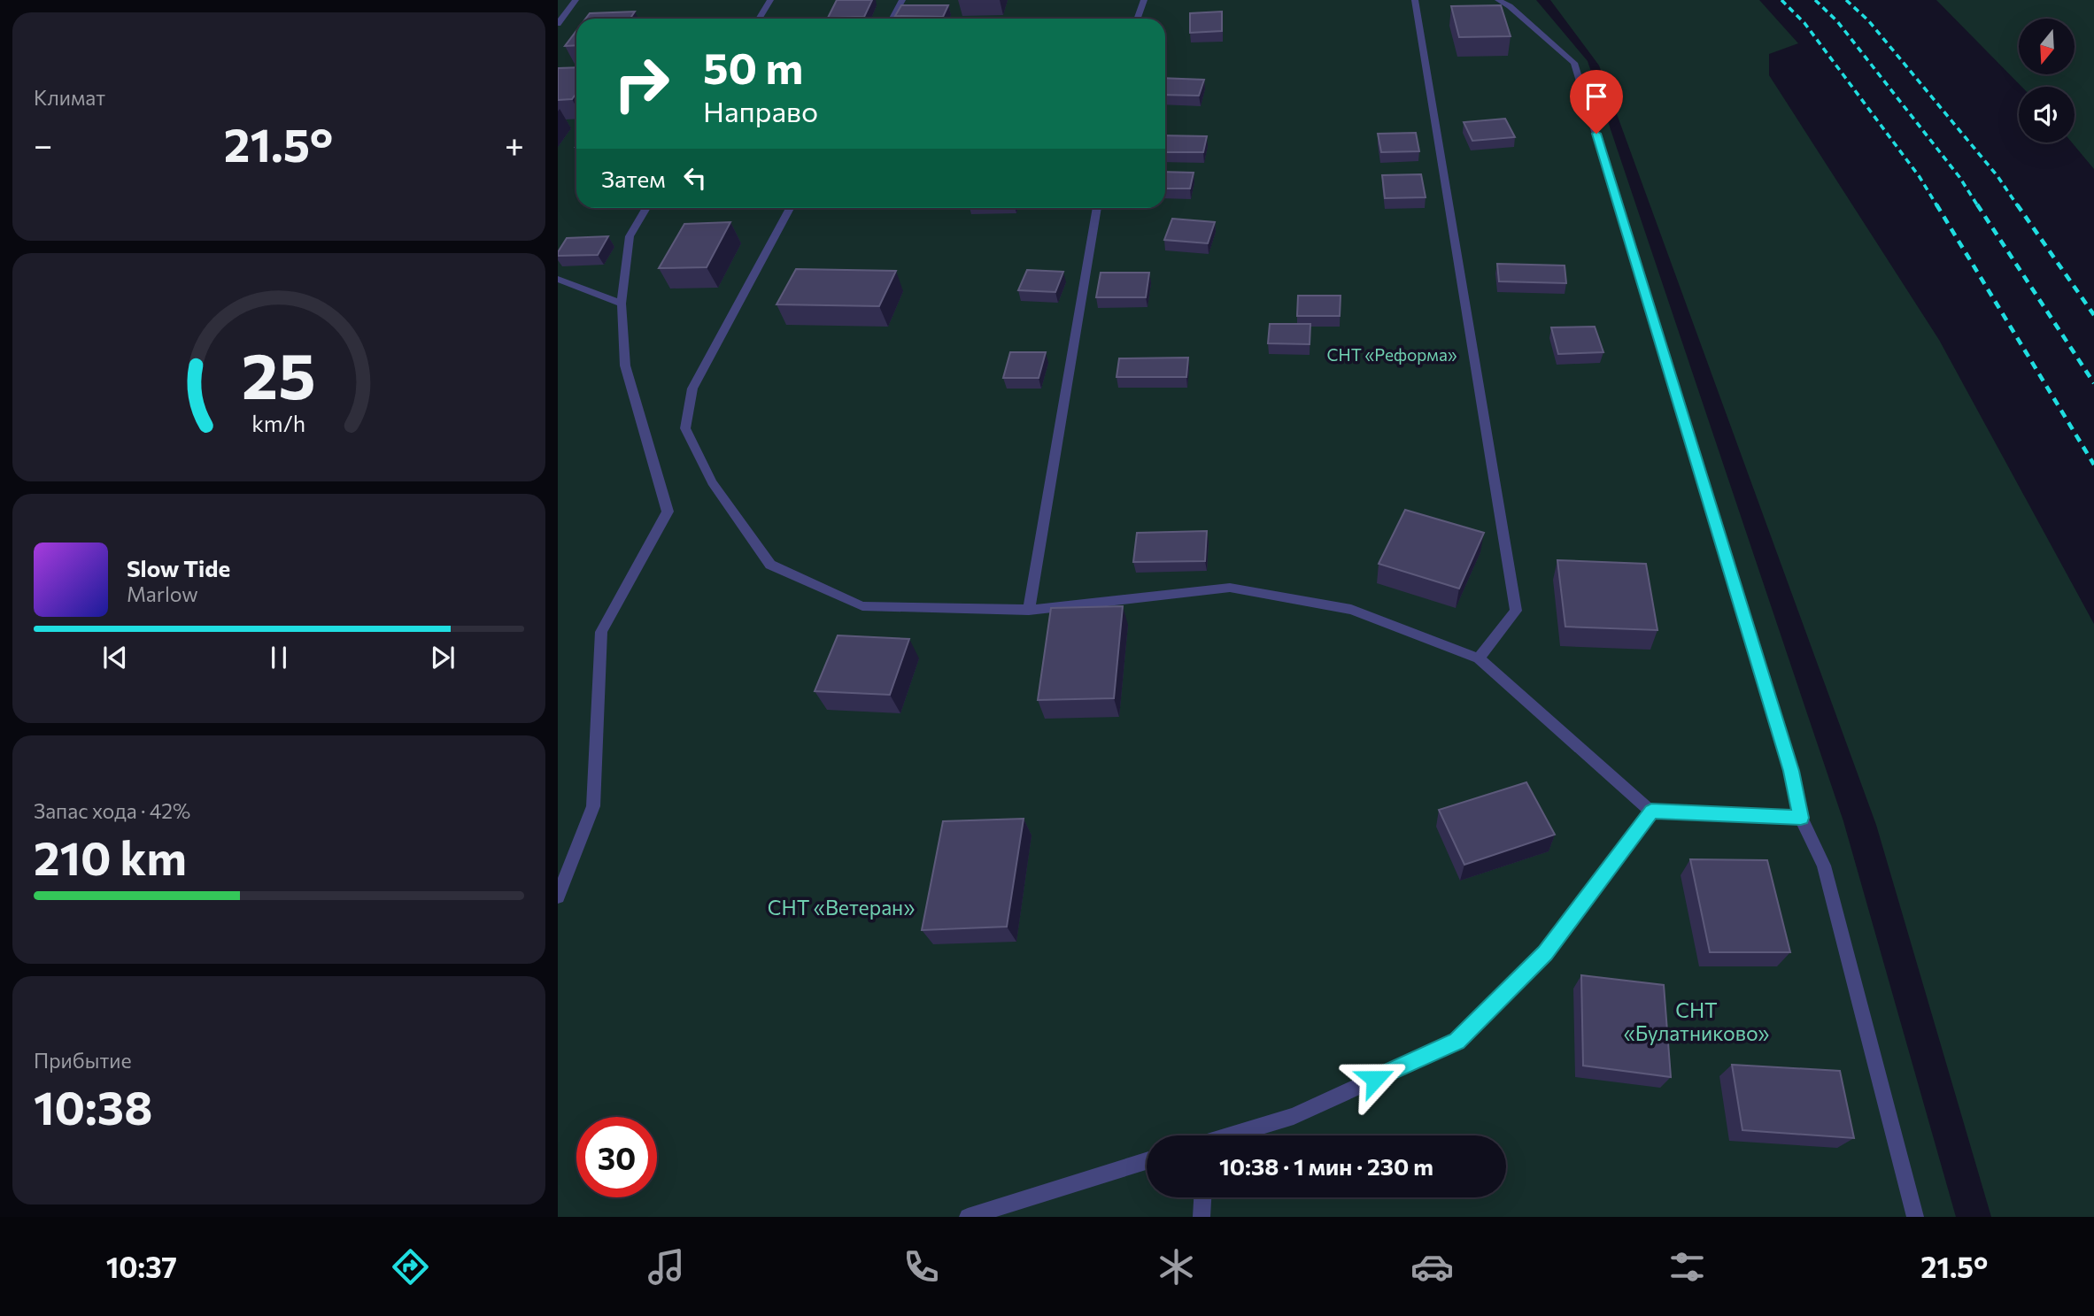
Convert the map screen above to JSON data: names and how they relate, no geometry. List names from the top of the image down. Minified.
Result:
{"parks":["СНТ «Реформа»","СНТ «Ветеран»","СНТ «Булатниково»"],"north":"bottom","page":{"tile":["Климат",["Запас хода · 42%","210 km"],["Прибытие","10:38"]],"turn":["50 m","Направо"],"heat":["−","21.5°","+"],"then":"Затем","song":["Slow Tide","Marlow"],"limit":"30","trip":"10:38 · 1 мин · 230 m","tabs":["10:37","21.5°"],"gauge":["25","km/h"]}}
